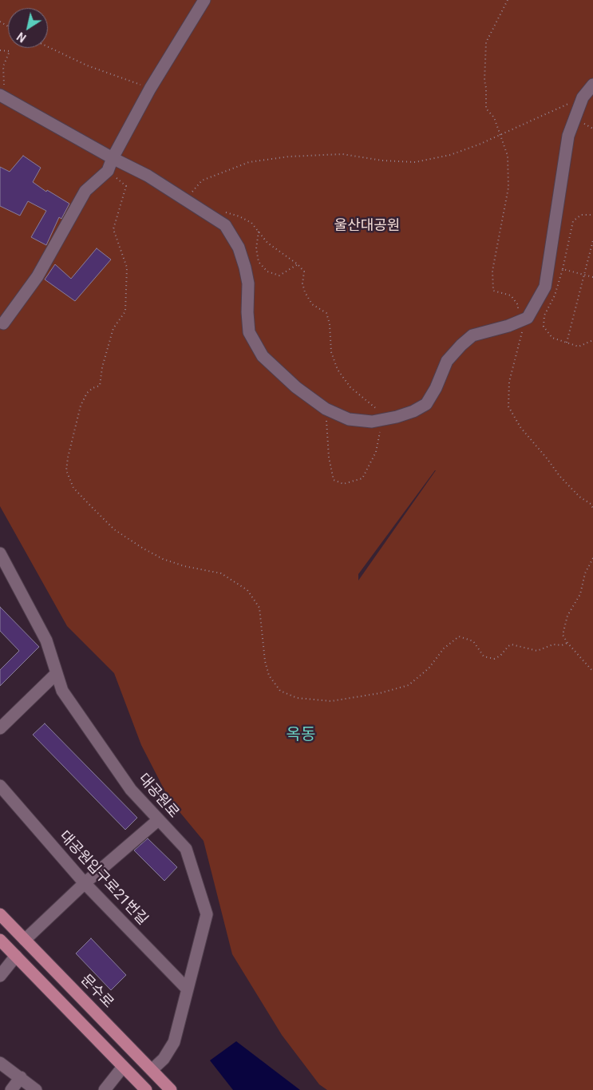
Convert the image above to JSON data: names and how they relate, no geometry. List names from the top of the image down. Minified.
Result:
{"streets":{"main road":["문수로"],"street":["대공원로","대공원입구로21번길"]},"crossings":[["대공원로","대공원입구로21번길"],["대공원로","문수로"]],"districts":["옥동"],"parks":["울산대공원"],"north":"bottom left"}
